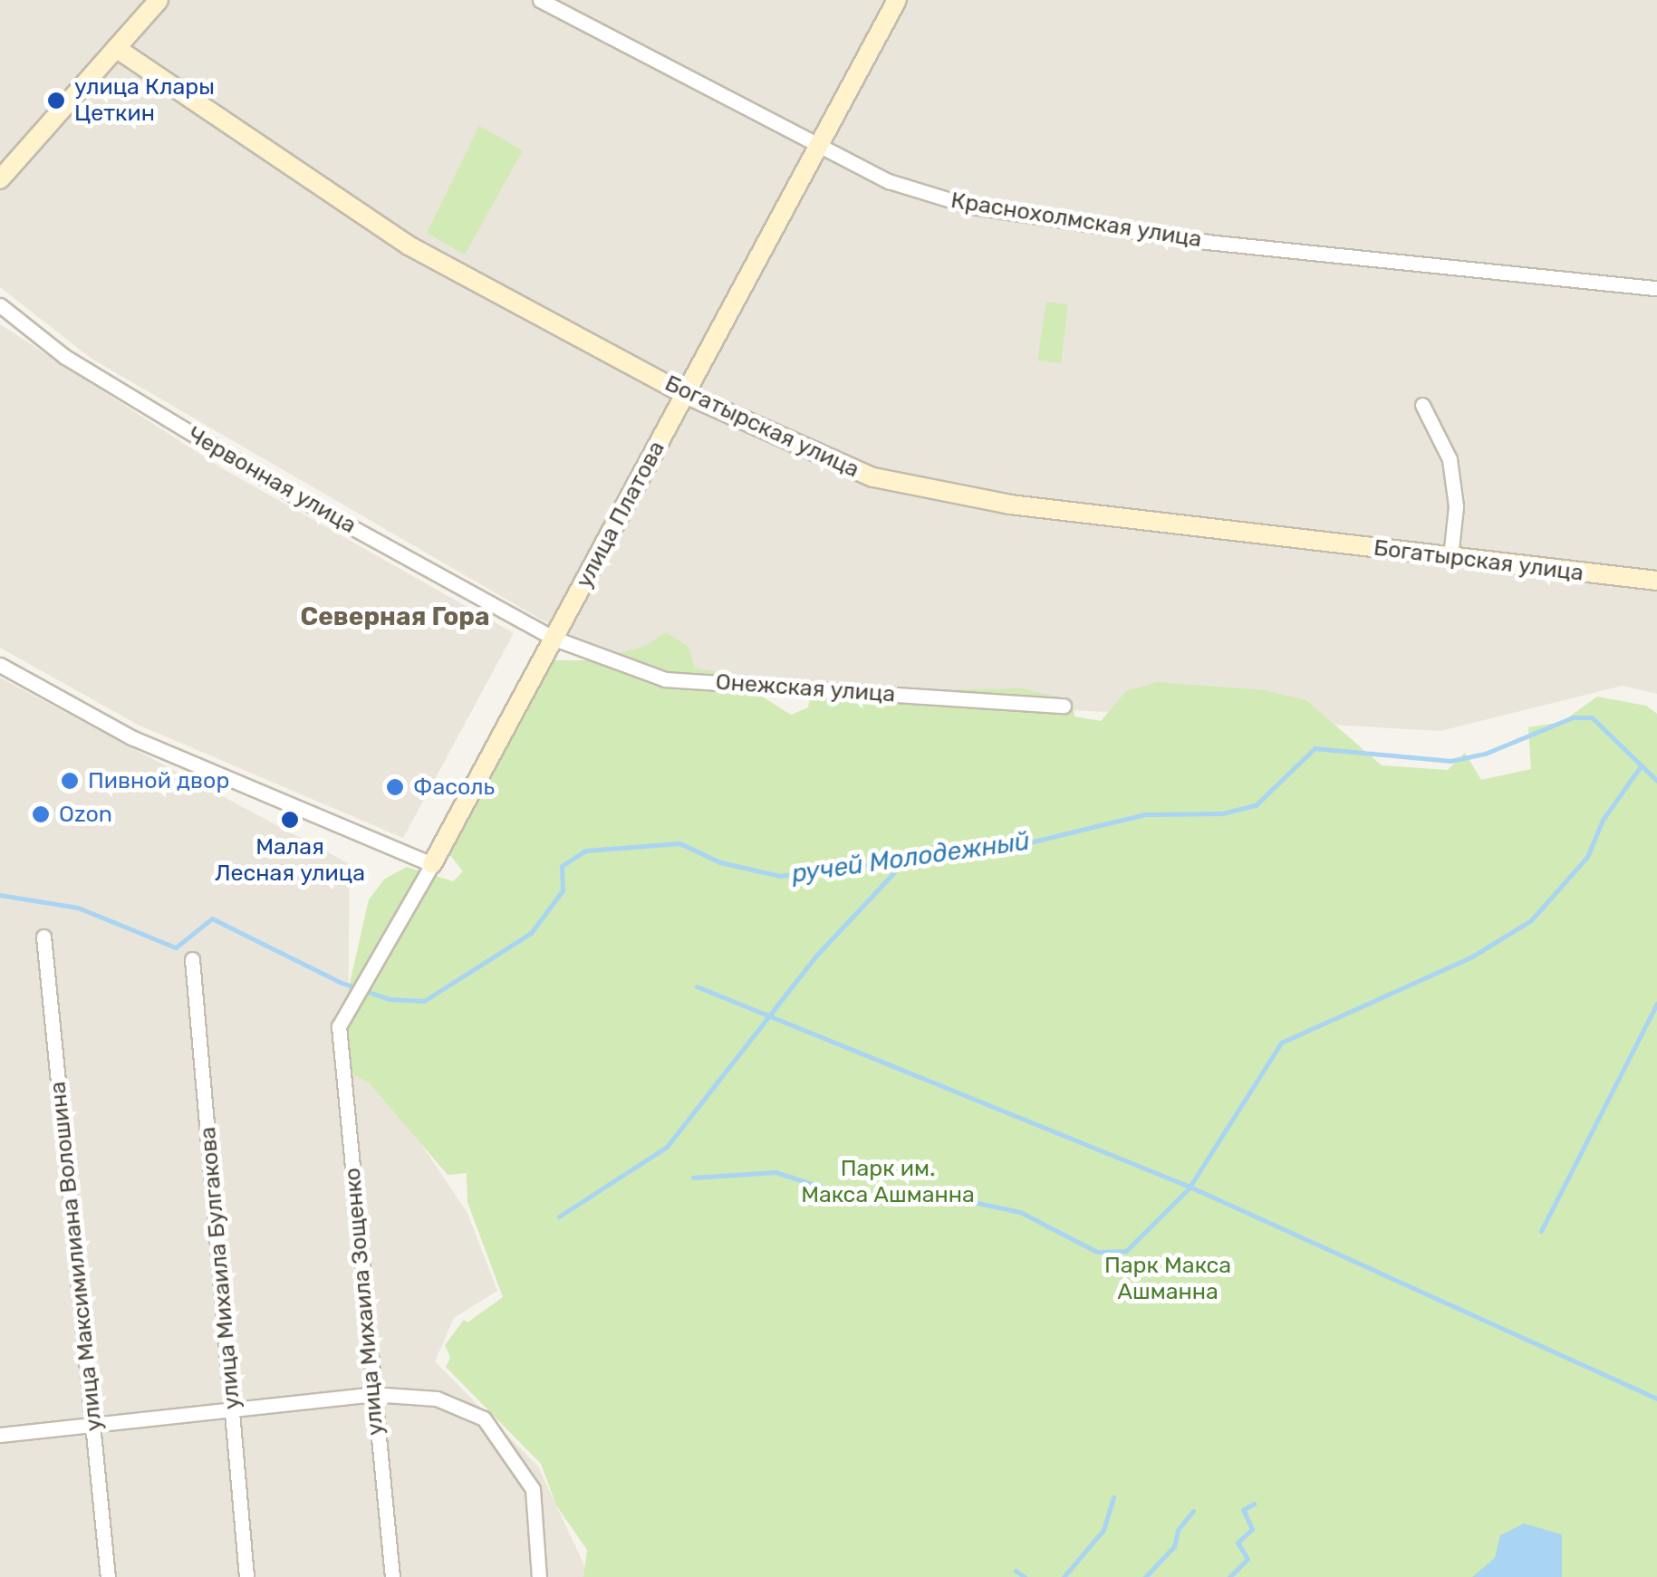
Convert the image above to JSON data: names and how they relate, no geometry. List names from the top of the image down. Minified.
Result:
{"streets":{"street":["Краснохолмская улица","Богатырская улица","Червонная улица","улица Платова","Онежская улица","улица Максимилиана Волошина","улица Михаила Булгакова","улица Михаила Зощенко"]},"crossings":[["Краснохолмская улица","улица Платова"],["Богатырская улица","улица Платова"],["Червонная улица","улица Платова"],["Червонная улица","Онежская улица"],["улица Платова","Онежская улица"],["улица Платова","улица Михаила Зощенко"]],"districts":["Северная Гора"],"water":["ручей Молодежный"],"parks":["Парк им. Макса Ашманна","Парк Макса Ашманна"],"places":["улица Клары Цеткин","Пивной двор","Фасоль","Ozon","Малая Лесная улица"]}
